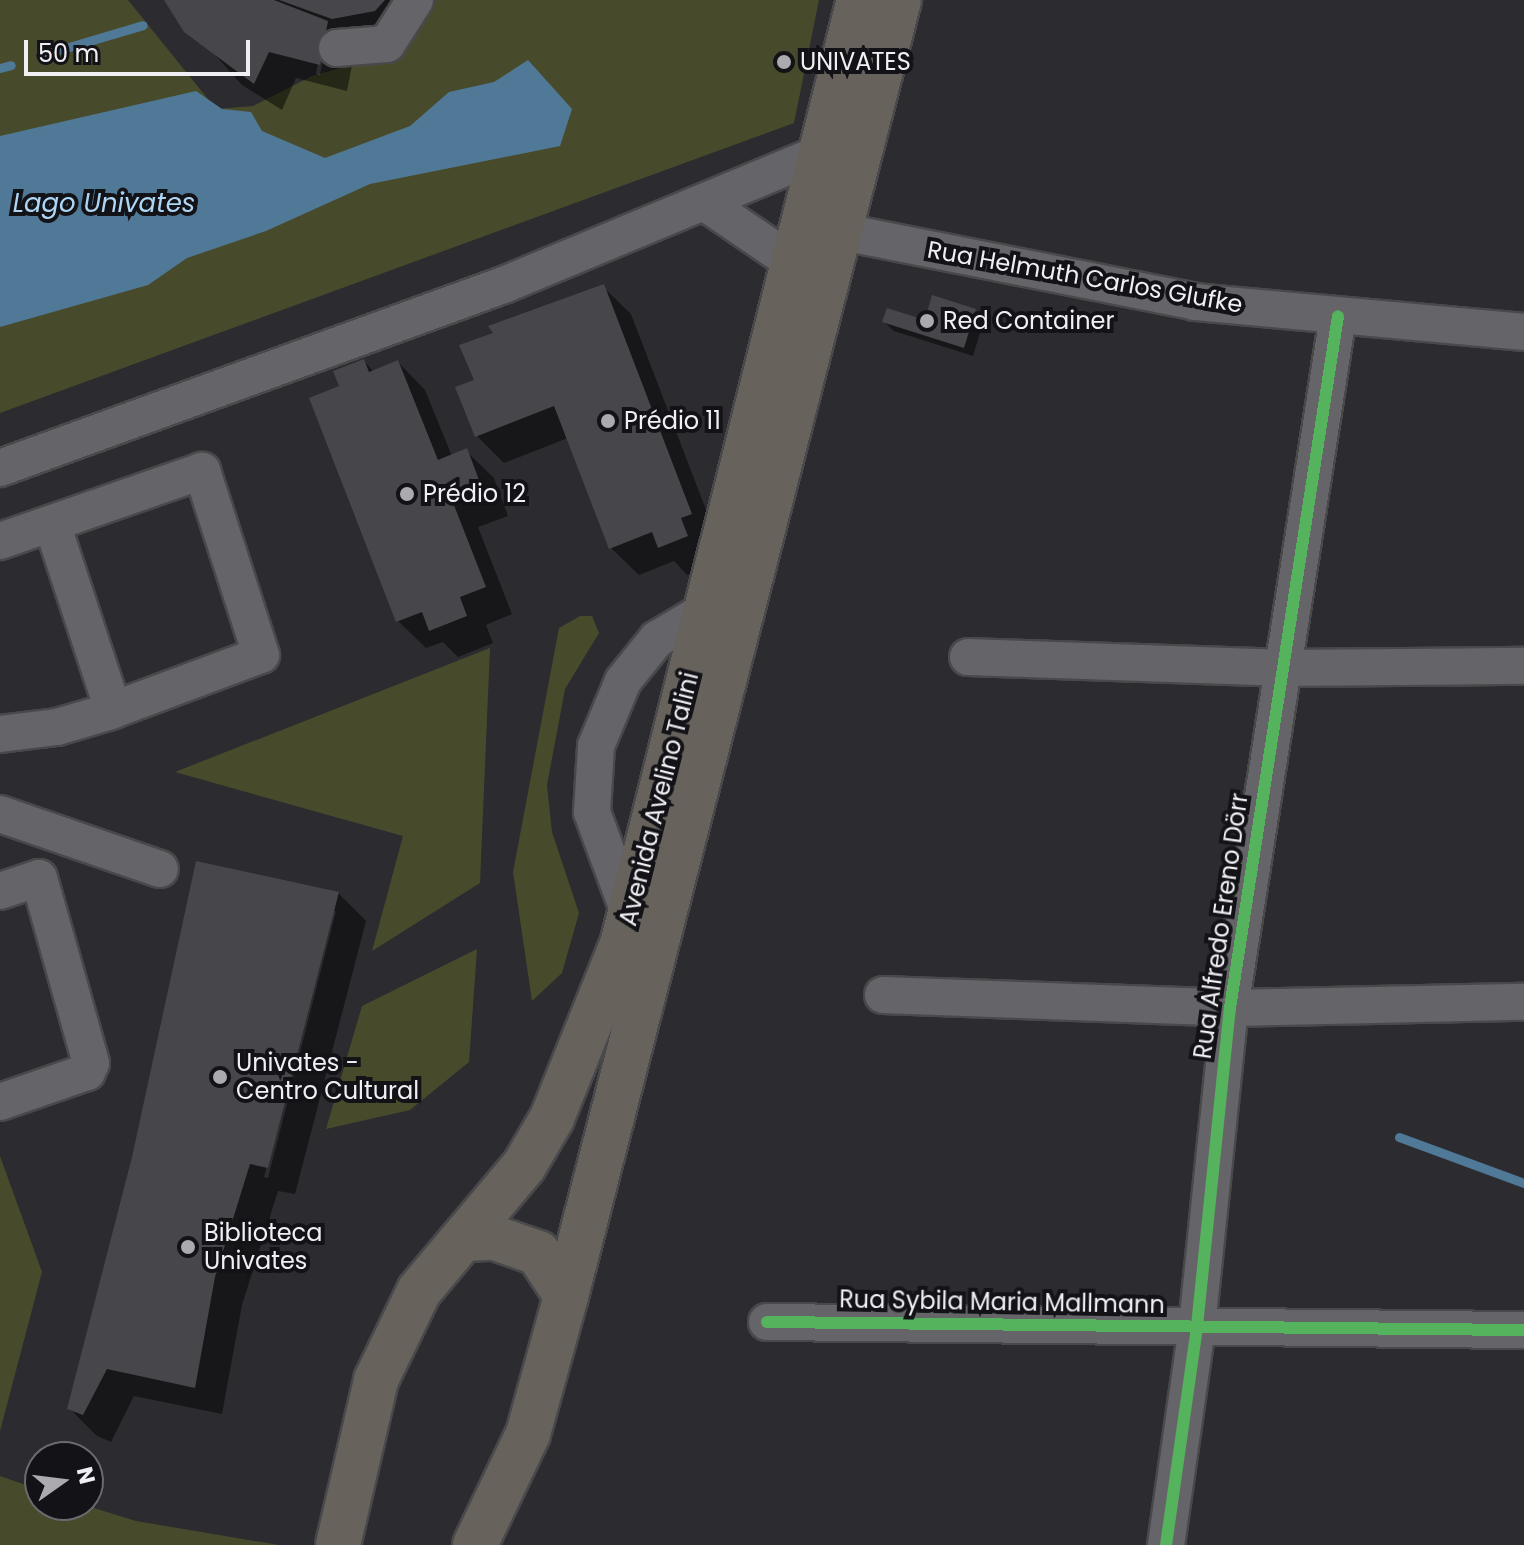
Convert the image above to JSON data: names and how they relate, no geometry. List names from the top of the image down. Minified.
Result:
{"streets":{"main road":["Avenida Avelino Talini"],"street":["Rua Helmuth Carlos Glufke","Rua Alfredo Ereno Dörr","Rua Sybila Maria Mallmann"]},"crossings":[["Rua Helmuth Carlos Glufke","Avenida Avelino Talini"],["Rua Helmuth Carlos Glufke","Rua Alfredo Ereno Dörr"],["Rua Alfredo Ereno Dörr","Rua Sybila Maria Mallmann"]],"water":["Lago Univates"],"places":["UNIVATES","Red Container","Prédio 11","Prédio 12","Univates - Centro Cultural","Biblioteca Univates"],"scale_bar":"50 m","north":"right"}
